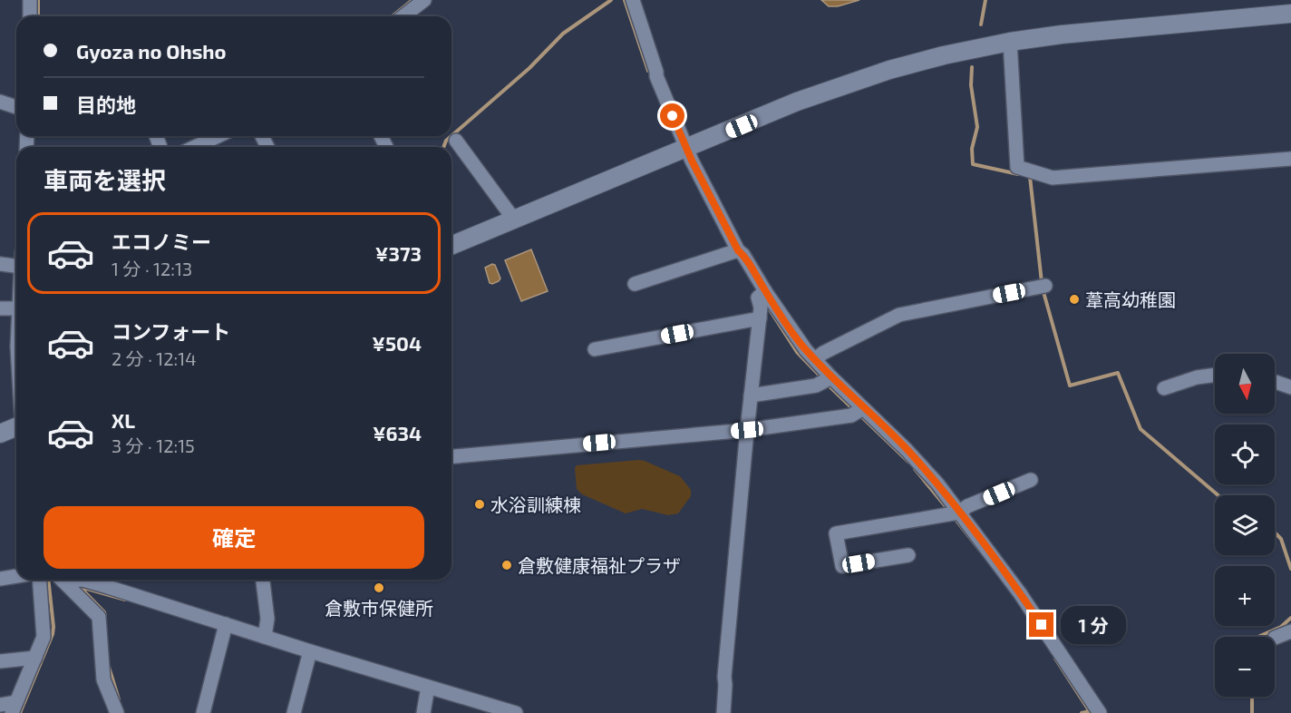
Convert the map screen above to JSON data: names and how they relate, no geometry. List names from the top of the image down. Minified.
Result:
{"places":["葦高幼稚園","水浴訓練棟","倉敷健康福祉プラザ","倉敷市保健所"],"north":"bottom","page":{"banner":["Gyoza no Ohsho","目的地"],"heading":"車両を選択","list":[{"name":"エコノミー","note":"1 分 · 12:13","value":"¥373"},{"name":"コンフォート","note":"2 分 · 12:14","value":"¥504"},{"name":"XL","note":"3 分 · 12:15","value":"¥634"}],"map_buttons":["+","−"],"buttons":"確定","bubble":"1 分"}}
